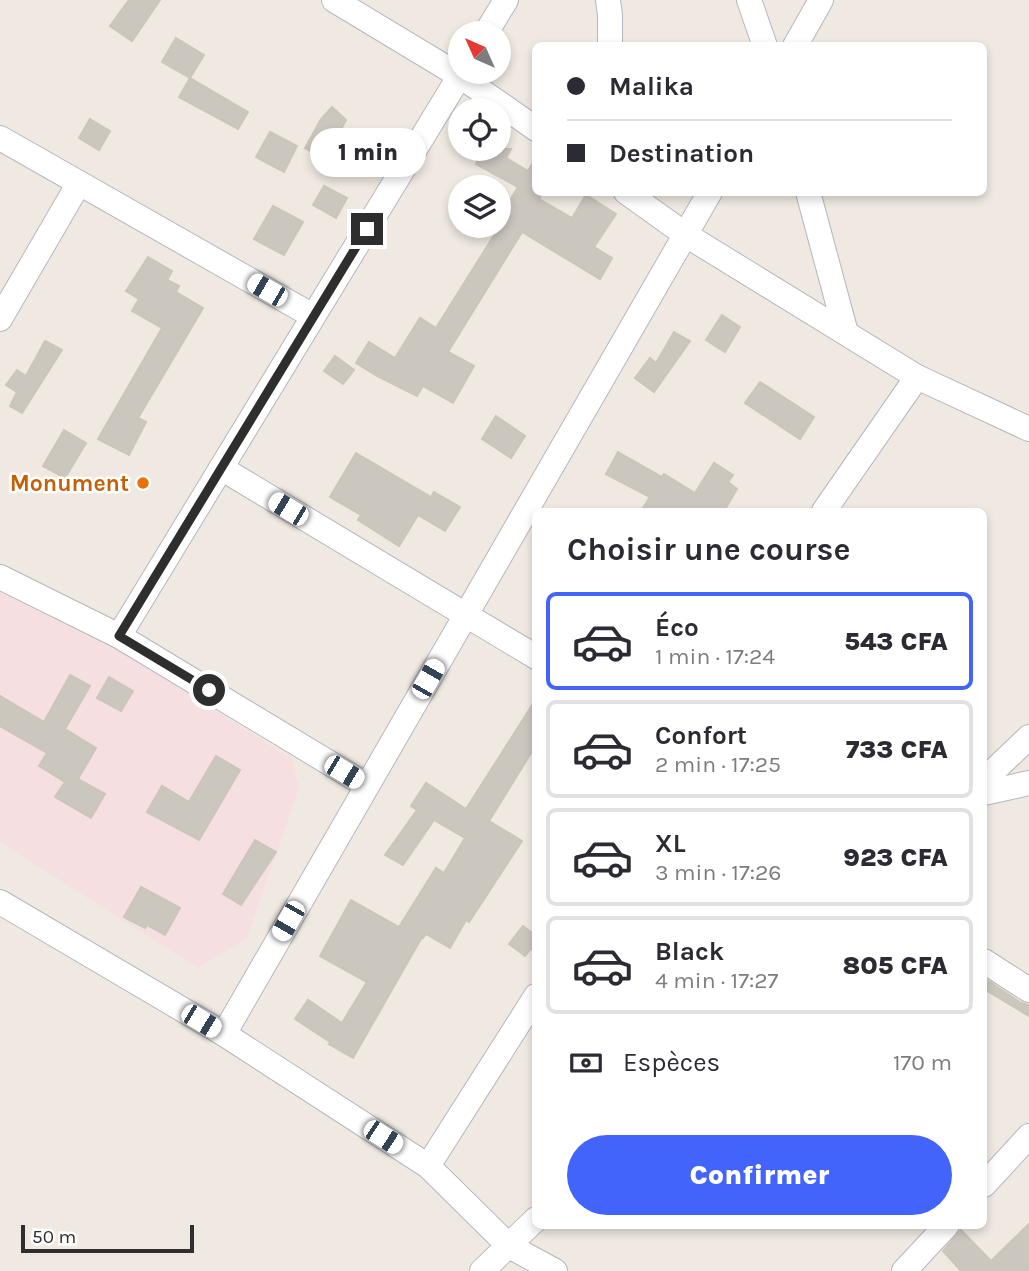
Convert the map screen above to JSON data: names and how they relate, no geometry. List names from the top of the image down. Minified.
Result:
{"places":["Monument"],"scale_bar":"50 m","north":"top left","page":{"banner":["Malika","Destination"],"bubble":"1 min","heading":"Choisir une course","list":[{"name":"Éco","note":"1 min · 17:24","value":"543 CFA"},{"name":"Confort","note":"2 min · 17:25","value":"733 CFA"},{"name":"XL","note":"3 min · 17:26","value":"923 CFA"},{"name":"Black","note":"4 min · 17:27","value":"805 CFA"}],"pay":["Espèces","170 m"],"buttons":"Confirmer","scale":"50 m"}}
